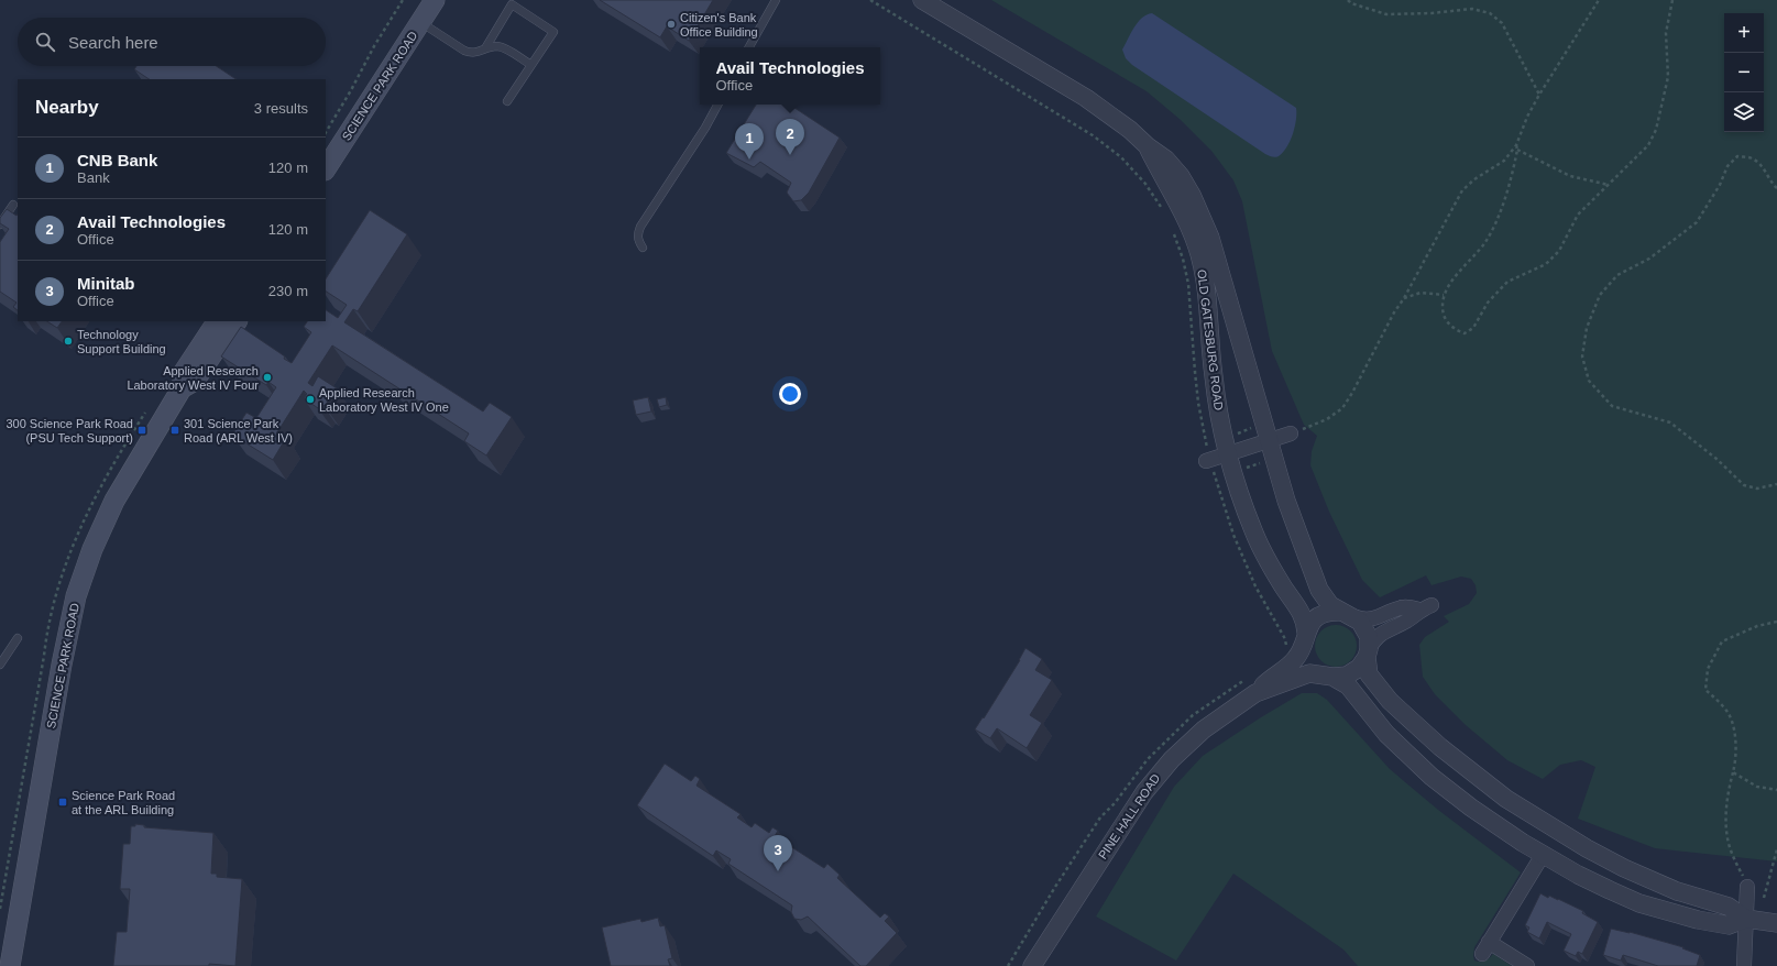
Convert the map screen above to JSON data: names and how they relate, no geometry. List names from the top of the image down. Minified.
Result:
{"streets":{"main road":["SCIENCE PARK ROAD"],"street":["OLD GATESBURG ROAD","PINE HALL ROAD"]},"crossings":[["OLD GATESBURG ROAD","PINE HALL ROAD"]],"places":{"other":["Citizen's Bank Office Building","Technology Support Building","Applied Research Laboratory West IV Four","Applied Research Laboratory West IV One"],"transit":["300 Science Park Road (PSU Tech Support)","301 Science Park Road (ARL West IV)","Science Park Road at the ARL Building"]},"page":{"map_buttons":["+","−"],"search":"Search here","popup":["Avail Technologies","Office"],"heading":["Nearby","3 results"],"pins":["2","1","3"],"list":[{"mark":"1","name":"CNB Bank","note":"Bank","value":"120 m"},{"mark":"2","name":"Avail Technologies","note":"Office","value":"120 m"},{"mark":"3","name":"Minitab","note":"Office","value":"230 m"}]}}
